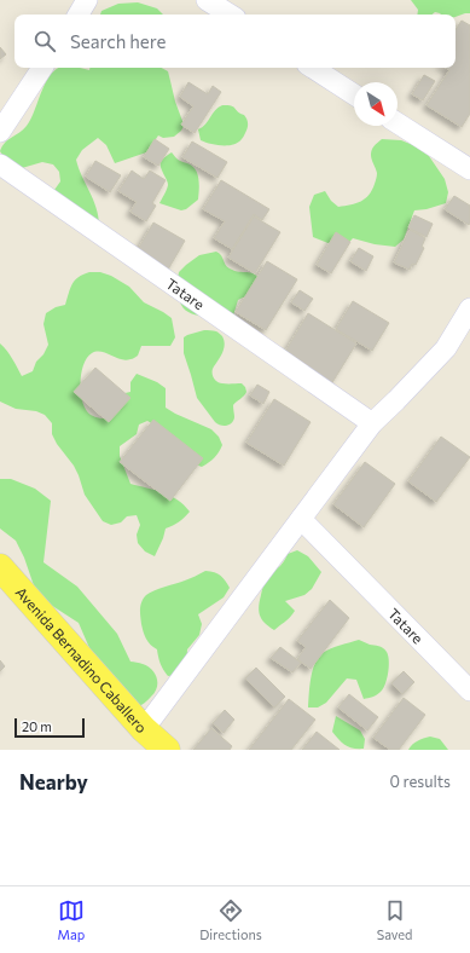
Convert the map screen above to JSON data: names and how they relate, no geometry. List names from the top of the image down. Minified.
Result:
{"streets":{"main road":["Avenida Bernadino Caballero"],"street":["Tatare"]},"scale_bar":"20 m","north":"bottom right","page":{"search":"Search here","scale":"20 m","heading":["Nearby","0 results"],"nav":["Map","Directions","Saved"]}}
